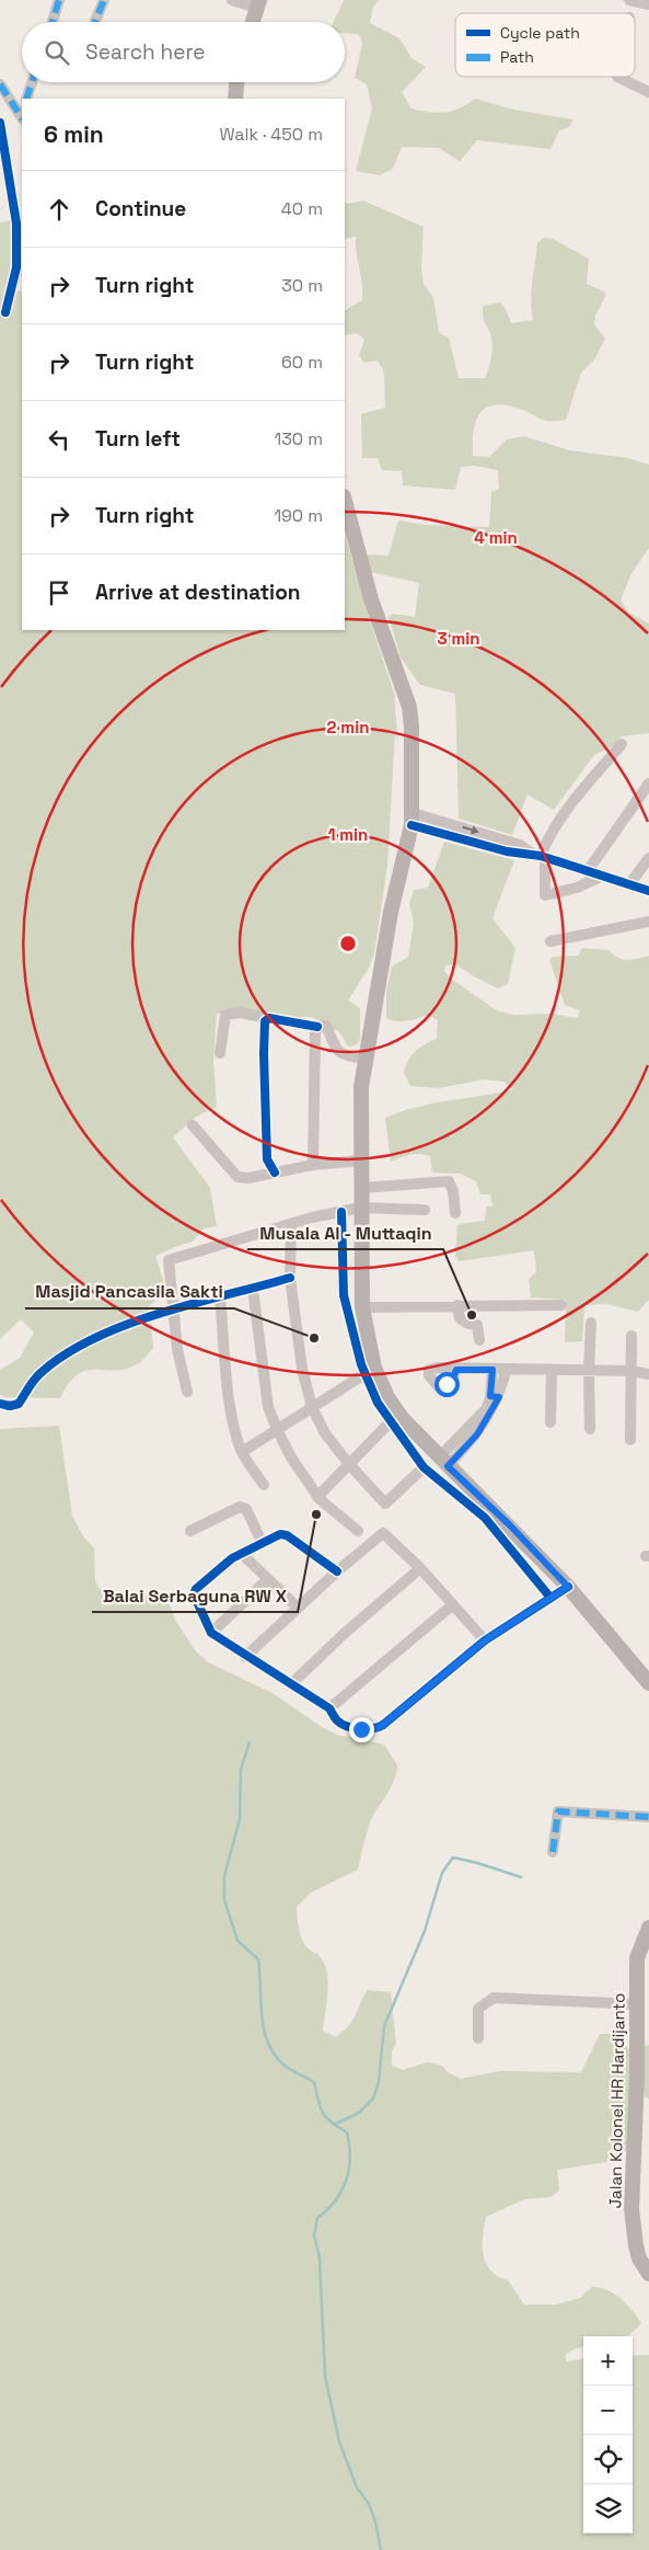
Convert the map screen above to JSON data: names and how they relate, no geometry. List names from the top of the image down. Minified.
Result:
{"streets":{"main road":["Jalan Kolonel HR Hardijanto"]},"places":["Musala Al - Muttaqin","Masjid Pancasila Sakti","Balai Serbaguna RW X"],"legend":["Cycle path","Path"],"page":{"search":"Search here","heading":["6 min","Walk · 450 m"],"list":[["Continue","40 m"],["Turn right","30 m"],["Turn right","60 m"],["Turn left","130 m"],["Turn right","190 m"],"Arrive at destination"],"map_buttons":["+","−"]},"rings":["4 min","3 min","2 min","1 min"]}
